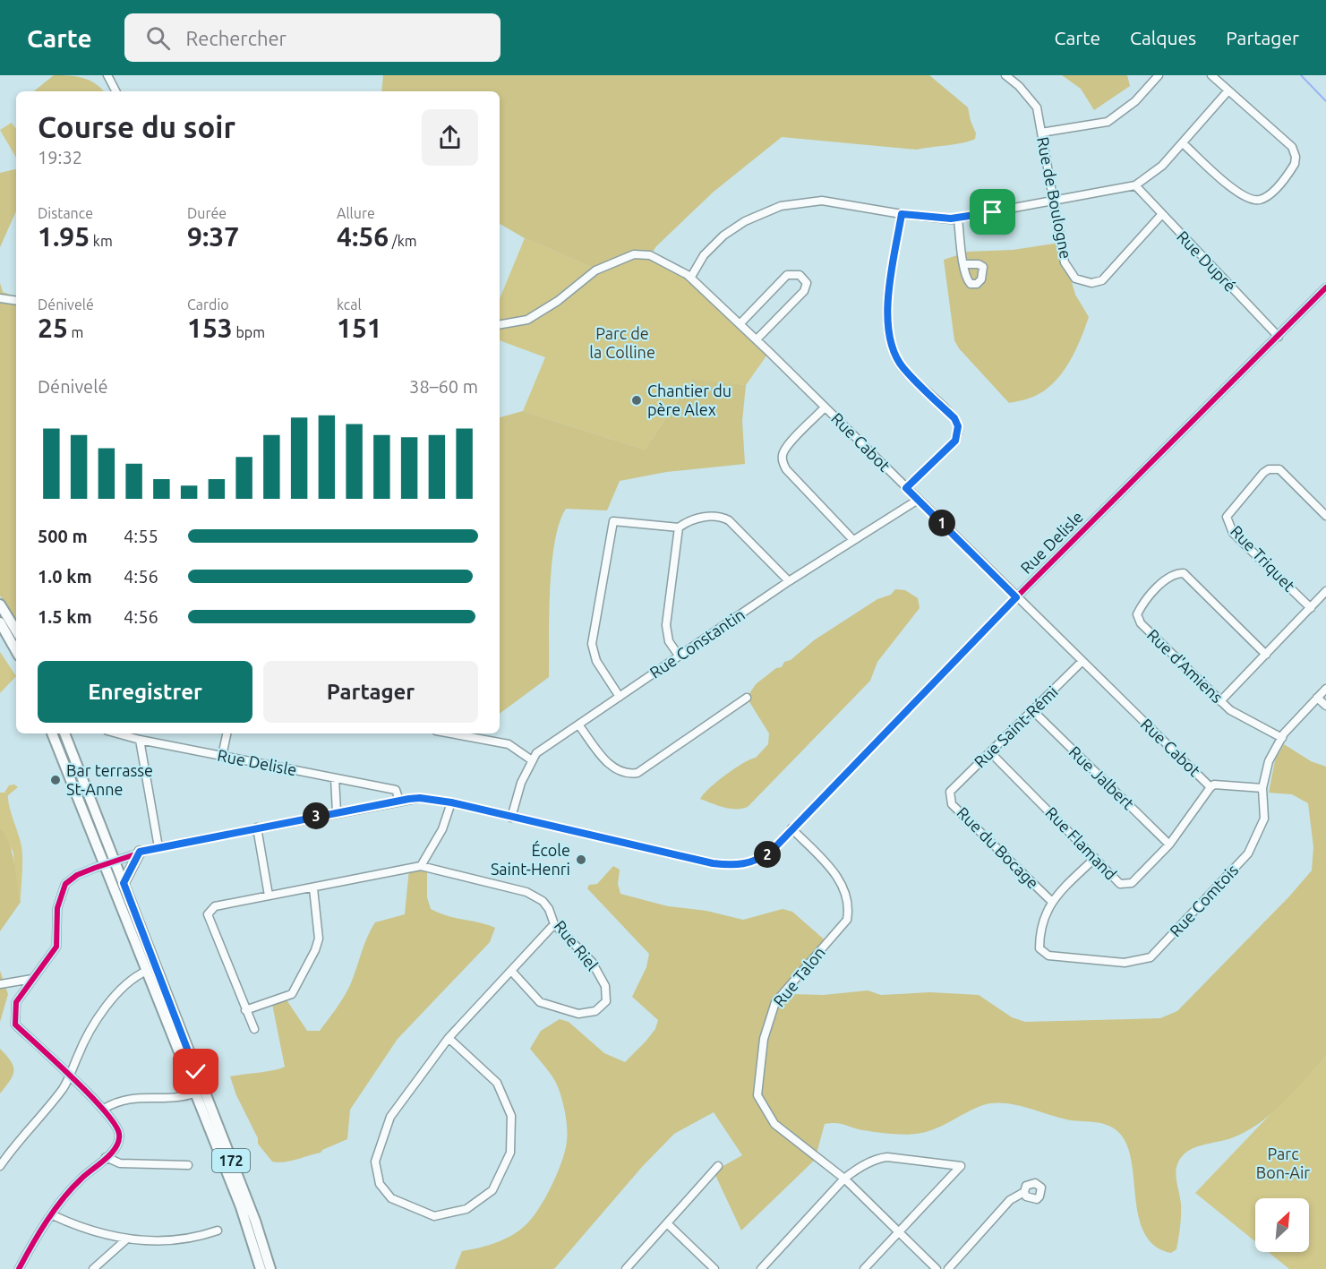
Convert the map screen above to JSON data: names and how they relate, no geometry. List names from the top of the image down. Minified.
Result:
{"streets":{"main road":["172"],"street":["Rue de Boulogne","Rue Dupré","Rue Cabot","Rue Delisle","Rue Triquet","Rue Constantin","Rue d'Amiens","Rue Saint-Rémi","Rue Jalbert","Rue Flamand","Rue du Bocage","Rue Comtois","Rue Riel","Rue Talon"]},"crossings":[["Rue de Boulogne","Rue Dupré"],["Rue Dupré","Rue Delisle"],["Rue Cabot","Rue Delisle"],["Rue Cabot","Rue Constantin"],["Rue Cabot","Rue Saint-Rémi"],["Rue Cabot","Rue Flamand"],["Rue Cabot","Rue Comtois"],["Rue Delisle","Rue Constantin"],["Rue Delisle","Rue Talon"],["Rue Delisle","172"],["Rue d'Amiens","Rue Comtois"],["Rue Saint-Rémi","Rue Jalbert"],["Rue Saint-Rémi","Rue Flamand"],["Rue Saint-Rémi","Rue du Bocage"],["Rue Jalbert","Rue Flamand"],["Rue du Bocage","Rue Comtois"]],"parks":["Parc de la Colline","Parc Bon-Air"],"places":["Chantier du père Alex","Bar terrasse St-Anne","École Saint-Henri"],"north":"top right","page":{"header":"Carte","search":"Rechercher","nav":["Carte","Calques","Partager"],"heading":["Course du soir","19:32"],"stats":[["Distance","1.95 km"],["Durée","9:37"],["Allure","4:56 /km"],["Dénivelé","25 m"],["Cardio","153 bpm"],["kcal","151"]],"chart":["Dénivelé","38–60 m"],"pins":["1","3","2"],"list":[{"name":"500 m","note":"4:55"},{"name":"1.0 km","note":"4:56"},{"name":"1.5 km","note":"4:56"}],"buttons":["Enregistrer","Partager"]}}
